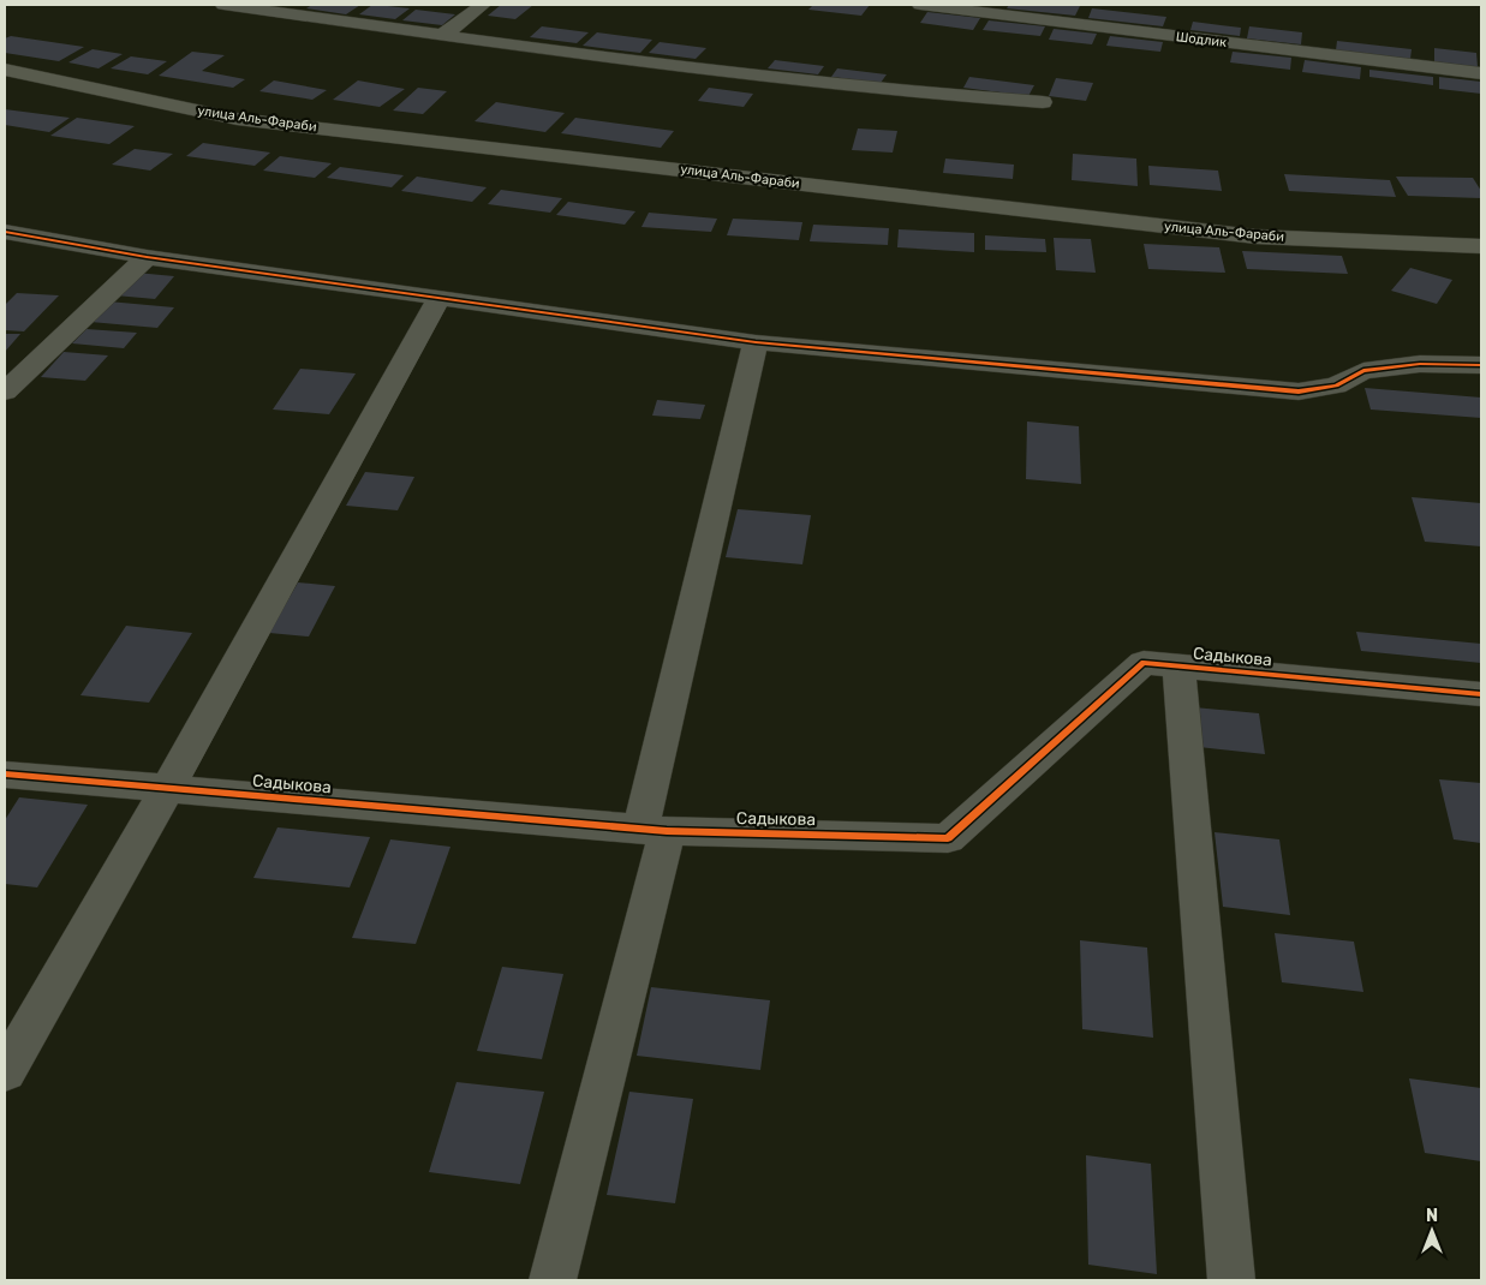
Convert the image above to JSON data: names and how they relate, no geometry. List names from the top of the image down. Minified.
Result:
{"streets":{"main road":["улица Аль-Фараби"],"street":["Шодлик","Садыкова"]},"north":"top"}
